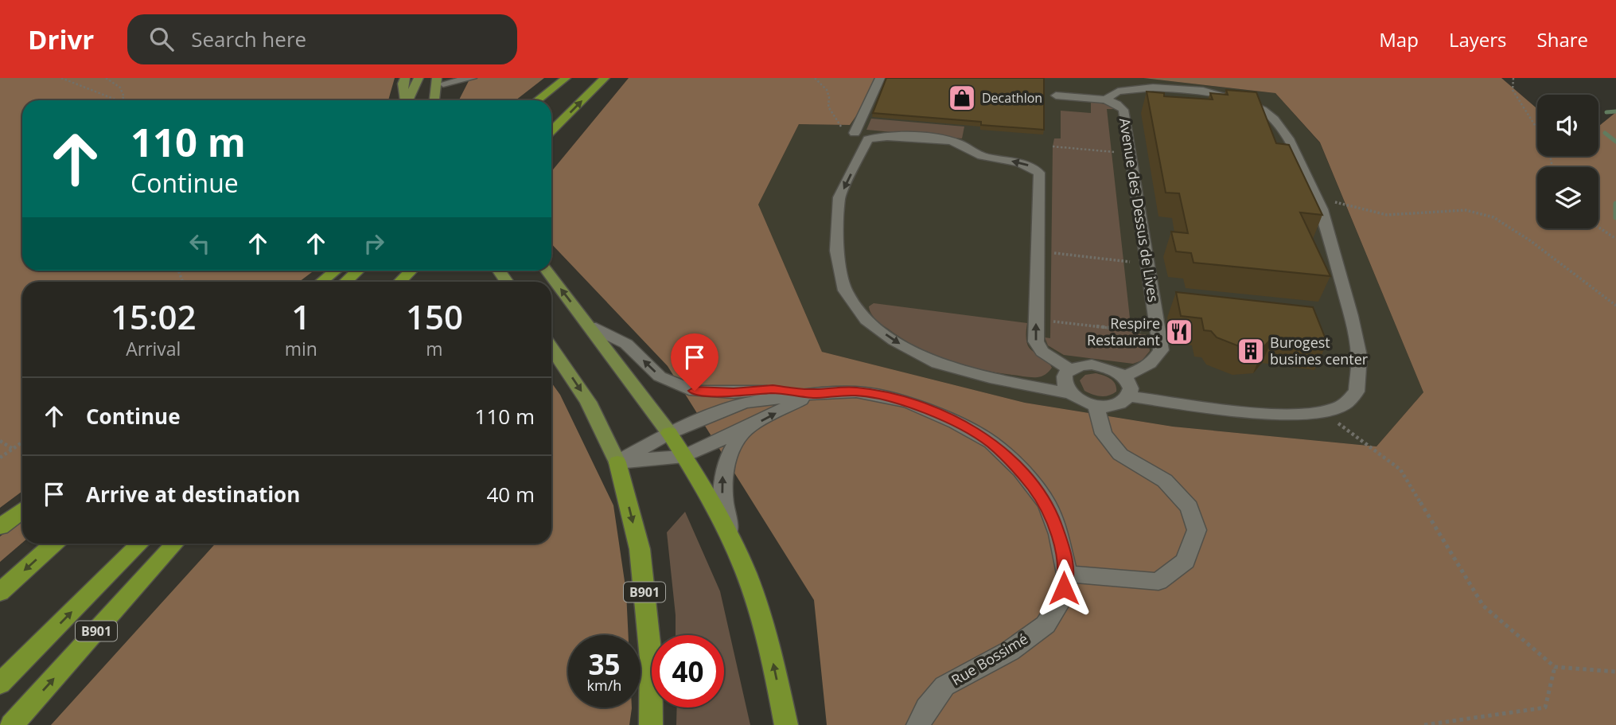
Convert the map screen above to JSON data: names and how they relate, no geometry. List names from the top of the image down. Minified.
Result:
{"streets":{"highway":["B901"],"street":["Avenue des Dessus de Lives","Rue Bossimé"]},"places":{"shop":["Decathlon"],"restaurant":["Respire Restaurant"],"building":["Burogest busines center"]},"page":{"header":"Drivr","search":"Search here","nav":["Map","Layers","Share"],"turn":["110 m","Continue"],"eta":["15:02","Arrival","1","min","150","m"],"list":[{"name":"Continue","value":"110 m"},{"name":"Arrive at destination","value":"40 m"}],"speed":"35 km/h","limit":"40"}}
